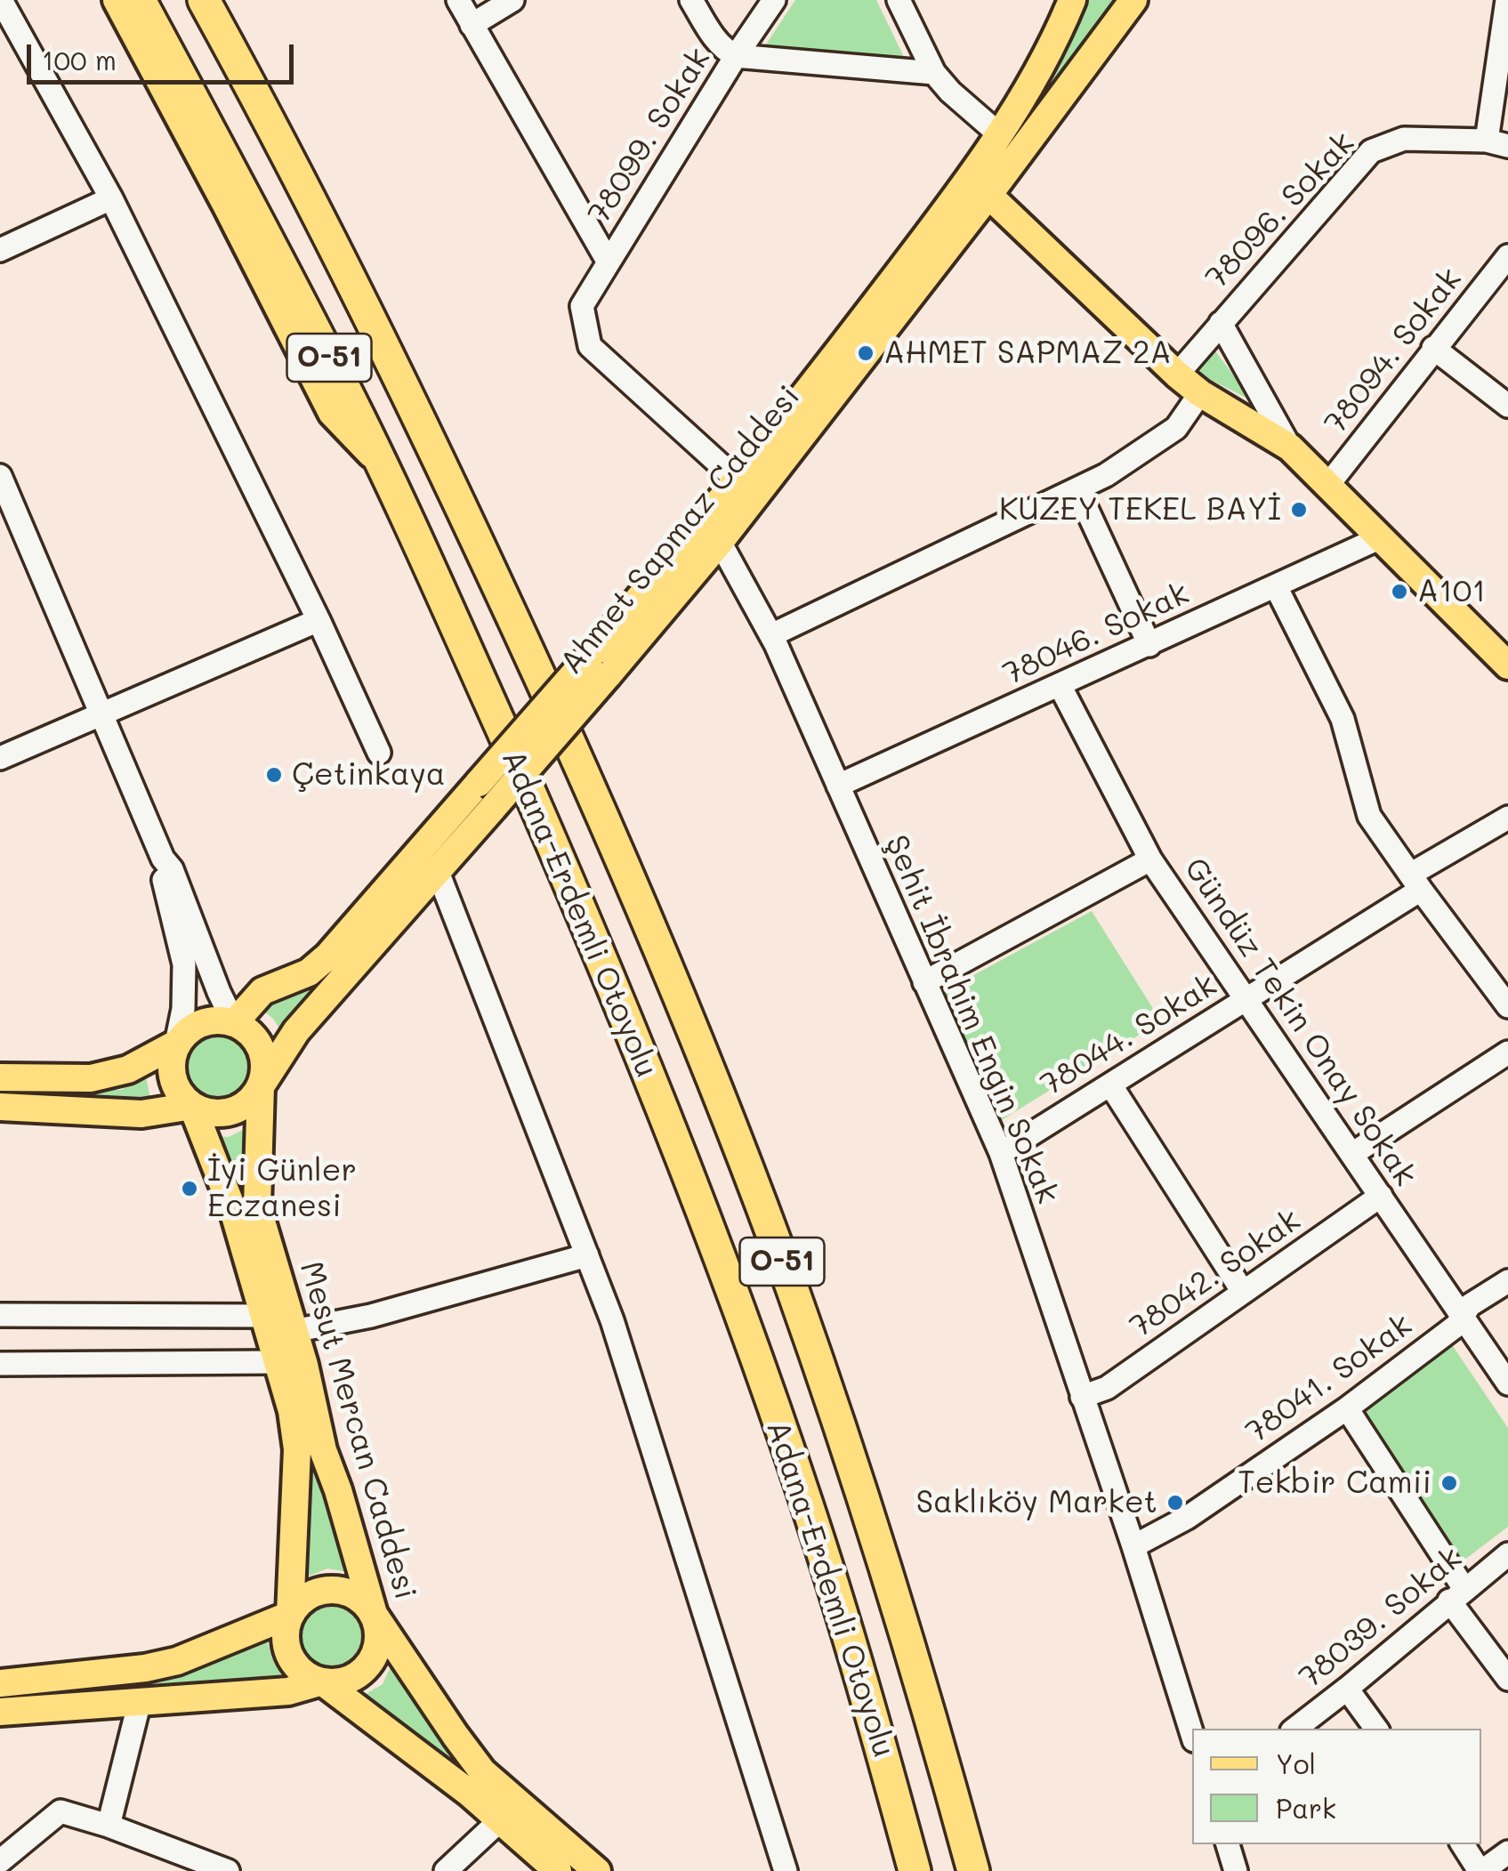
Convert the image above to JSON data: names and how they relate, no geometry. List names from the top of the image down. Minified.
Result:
{"streets":{"highway":["O-51","Adana-Erdemli Otoyolu"],"main road":["Ahmet Sapmaz Caddesi","Mesut Mercan Caddesi"],"street":["78099. Sokak","78096. Sokak","78094. Sokak","78046. Sokak","Şehit İbrahim Engin Sokak","Gündüz Tekin Onay Sokak","78044. Sokak","78042. Sokak","78041. Sokak","78039. Sokak"]},"crossings":[["78099. Sokak","Ahmet Sapmaz Caddesi"],["Ahmet Sapmaz Caddesi","Şehit İbrahim Engin Sokak"],["Ahmet Sapmaz Caddesi","Mesut Mercan Caddesi"],["78046. Sokak","Şehit İbrahim Engin Sokak"],["78046. Sokak","Gündüz Tekin Onay Sokak"],["Şehit İbrahim Engin Sokak","78044. Sokak"],["Şehit İbrahim Engin Sokak","78042. Sokak"],["Şehit İbrahim Engin Sokak","78041. Sokak"],["Gündüz Tekin Onay Sokak","78044. Sokak"],["Gündüz Tekin Onay Sokak","78042. Sokak"],["Gündüz Tekin Onay Sokak","78041. Sokak"]],"places":["AHMET SAPMAZ 2A","KUZEY TEKEL BAYİ","A101","Çetinkaya","İyi Günler Eczanesi","Tekbir Camii","Saklıköy Market"],"legend":["Yol","Park"],"scale_bar":"100 m"}
